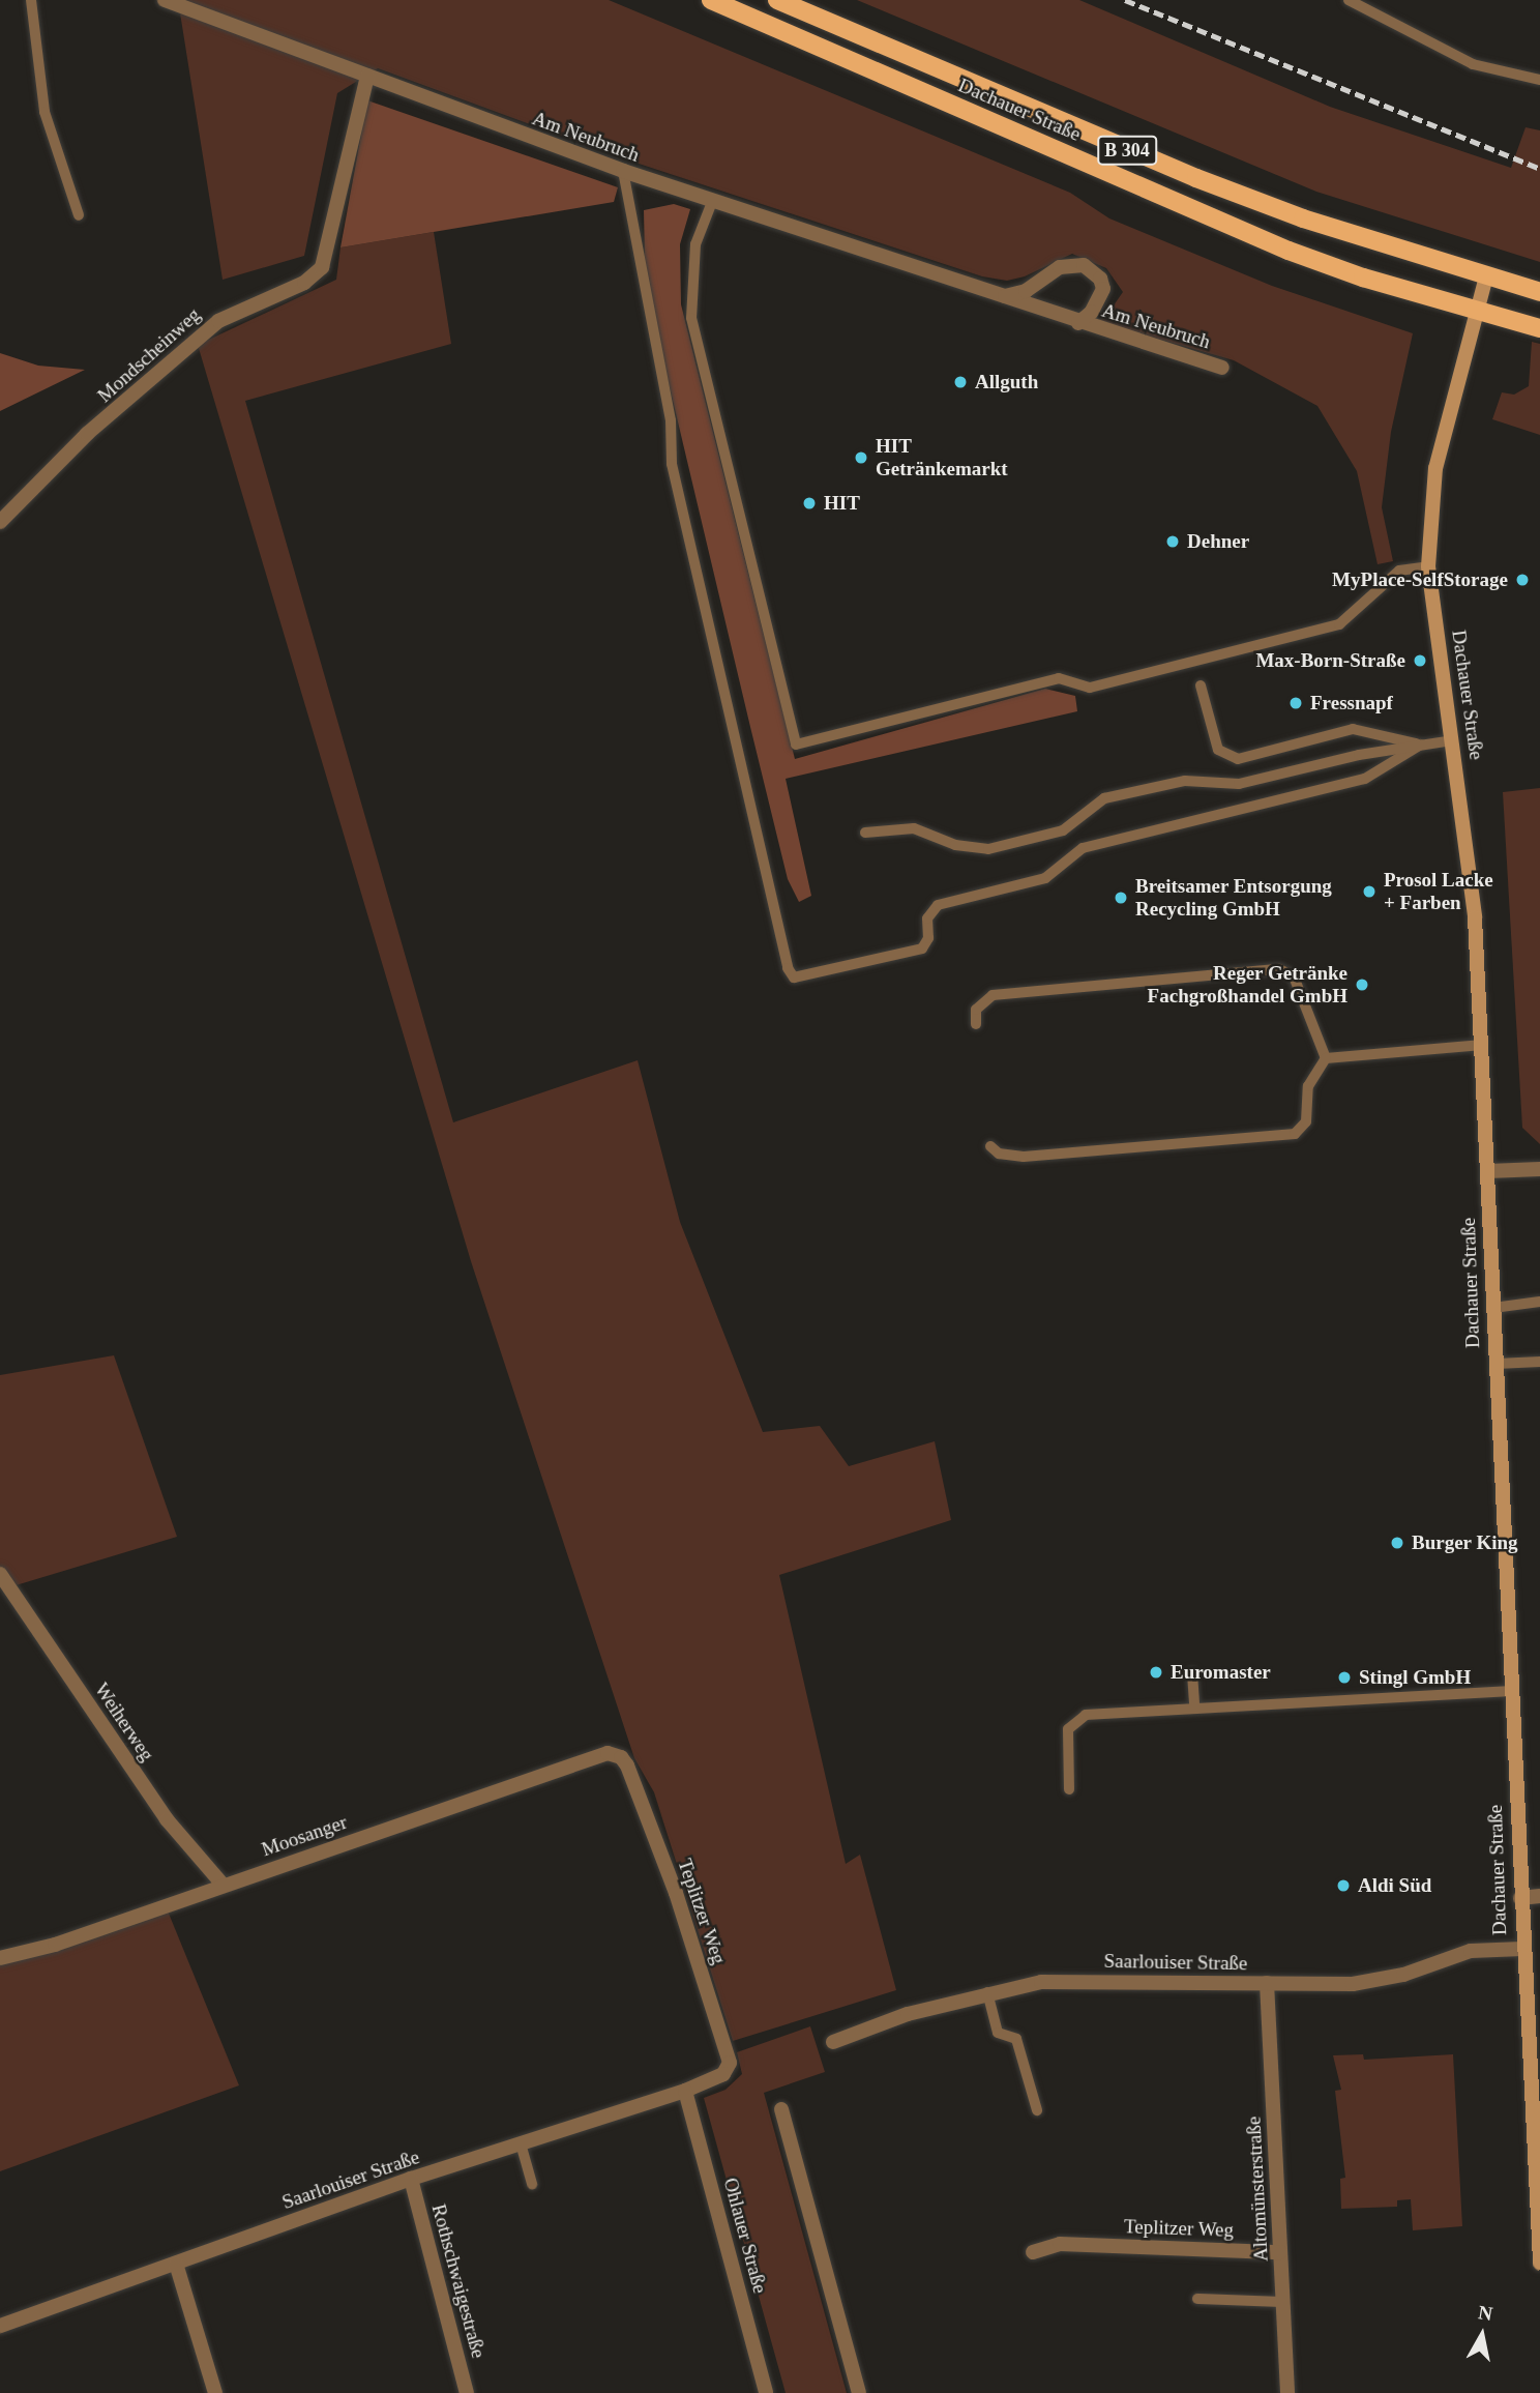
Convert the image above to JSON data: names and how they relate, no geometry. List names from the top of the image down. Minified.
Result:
{"streets":{"main road":["Dachauer Straße","B 304"],"street":["Am Neubruch","Mondscheinweg","Weiherweg","Moosanger","Teplitzer Weg","Saarlouiser Straße","Altomünsterstraße","Ohlauer Straße","Rothschwaigestraße"]},"crossings":[["Dachauer Straße","B 304"],["Dachauer Straße","Saarlouiser Straße"],["Am Neubruch","Mondscheinweg"],["Weiherweg","Moosanger"],["Moosanger","Teplitzer Weg"],["Teplitzer Weg","Saarlouiser Straße"],["Teplitzer Weg","Altomünsterstraße"],["Saarlouiser Straße","Altomünsterstraße"],["Saarlouiser Straße","Ohlauer Straße"],["Saarlouiser Straße","Rothschwaigestraße"]],"places":["Allguth","HIT Getränkemarkt","HIT","Dehner","MyPlace-SelfStorage","Max-Born-Straße","Fressnapf","Prosol Lacke + Farben","Breitsamer Entsorgung Recycling GmbH","Reger Getränke Fachgroßhandel GmbH","Burger King","Euromaster","Stingl GmbH","Aldi Süd"],"north":"top"}
